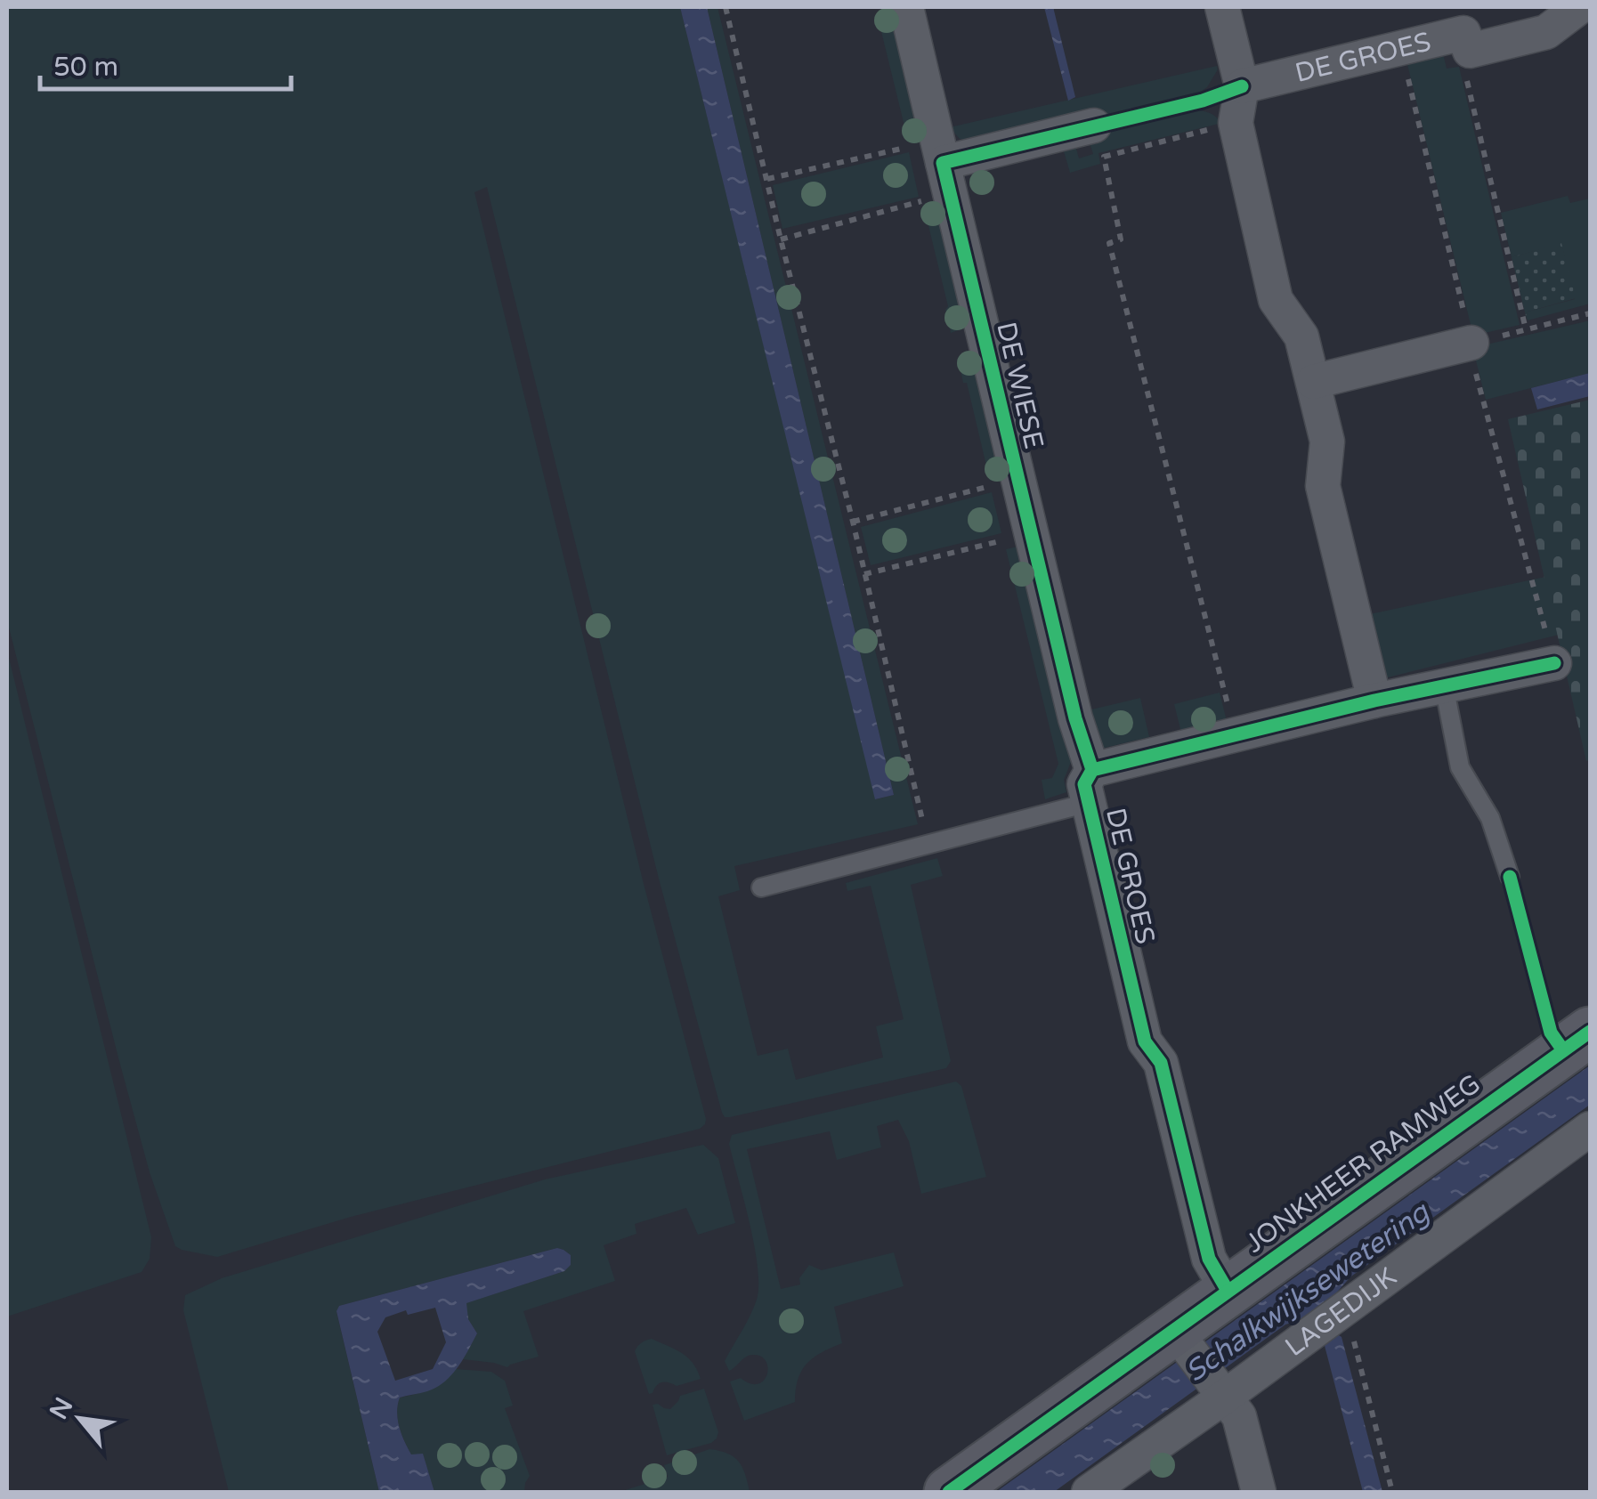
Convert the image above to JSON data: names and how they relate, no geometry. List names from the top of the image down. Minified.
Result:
{"streets":{"street":["DE GROES","DE WIESE","JONKHEER RAMWEG","LAGEDIJK"]},"crossings":[["DE GROES","DE WIESE"],["DE GROES","JONKHEER RAMWEG"]],"water":["Schalkwijksewetering"],"scale_bar":"50 m","north":"top left"}
